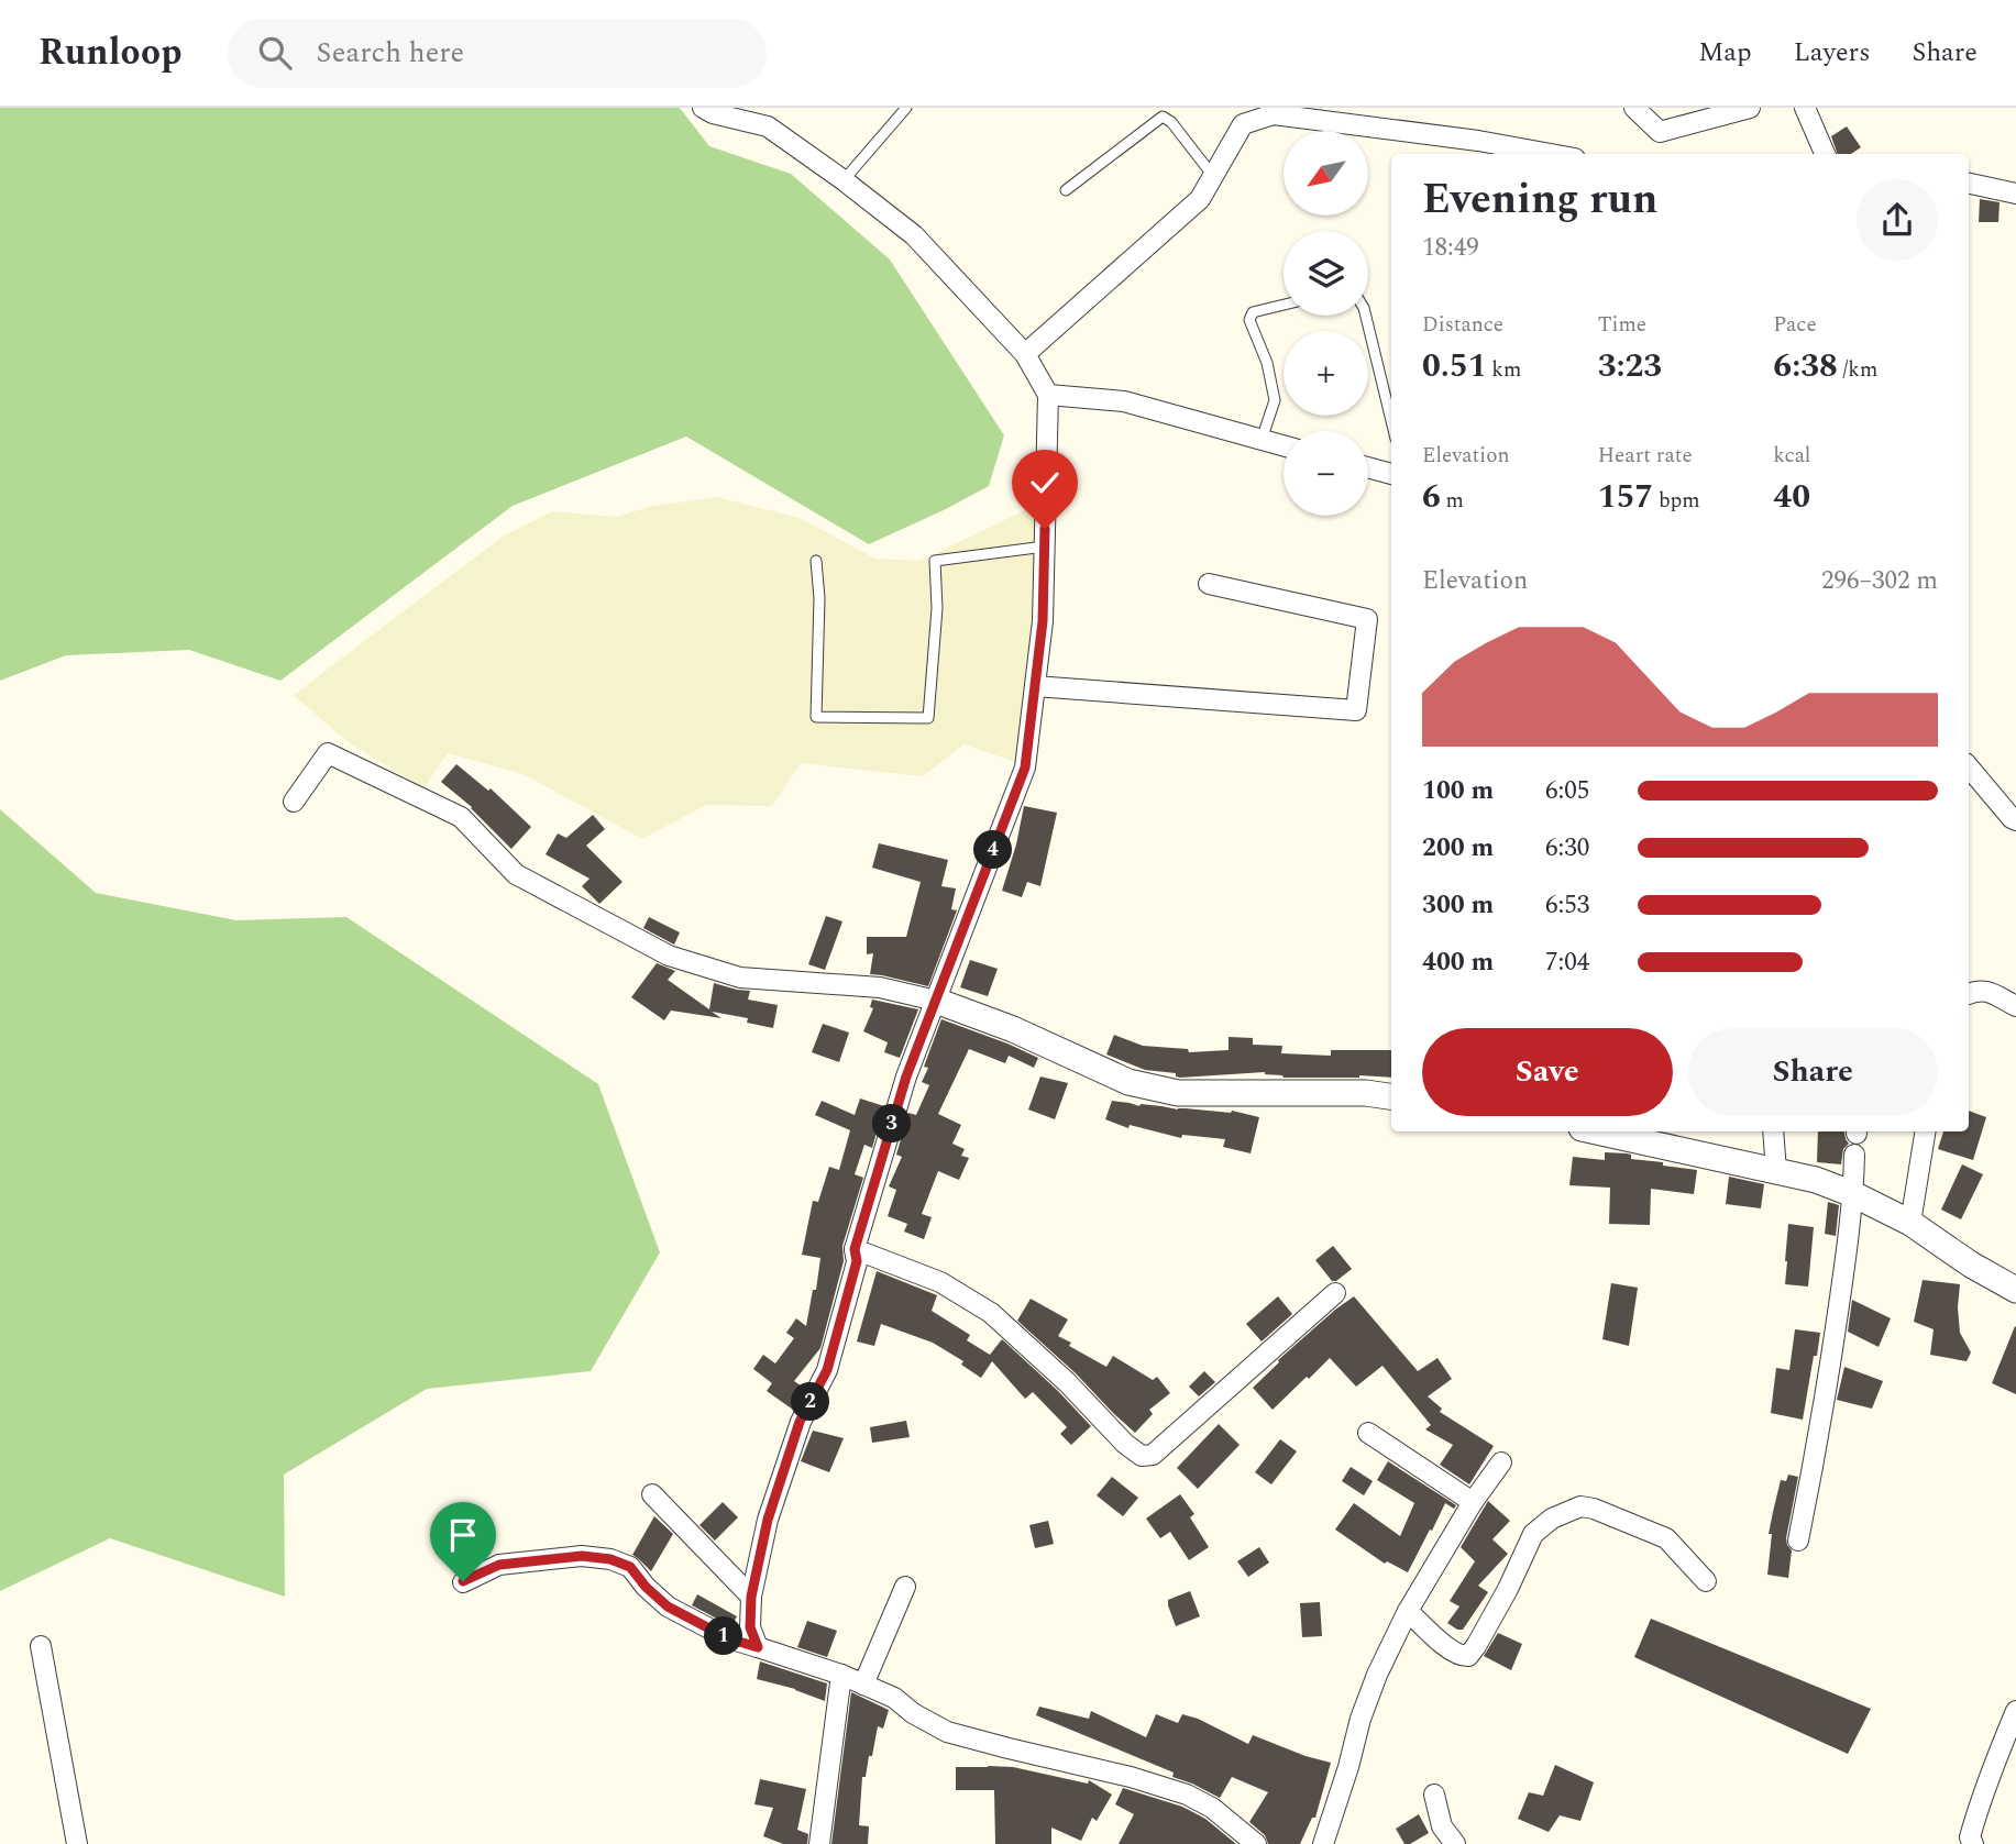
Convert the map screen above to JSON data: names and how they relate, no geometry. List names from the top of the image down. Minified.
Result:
{"north":"bottom left","page":{"header":"Runloop","search":"Search here","nav":["Map","Layers","Share"],"map_buttons":["+","−"],"heading":["Evening run","18:49"],"stats":[["Distance","0.51 km"],["Time","3:23"],["Pace","6:38 /km"],["Elevation","6 m"],["Heart rate","157 bpm"],["kcal","40"]],"chart":["Elevation","296–302 m"],"list":[{"name":"100 m","note":"6:05"},{"name":"200 m","note":"6:30"},{"name":"300 m","note":"6:53"},{"name":"400 m","note":"7:04"}],"pins":["4","3","2","1"],"buttons":["Save","Share"]}}
